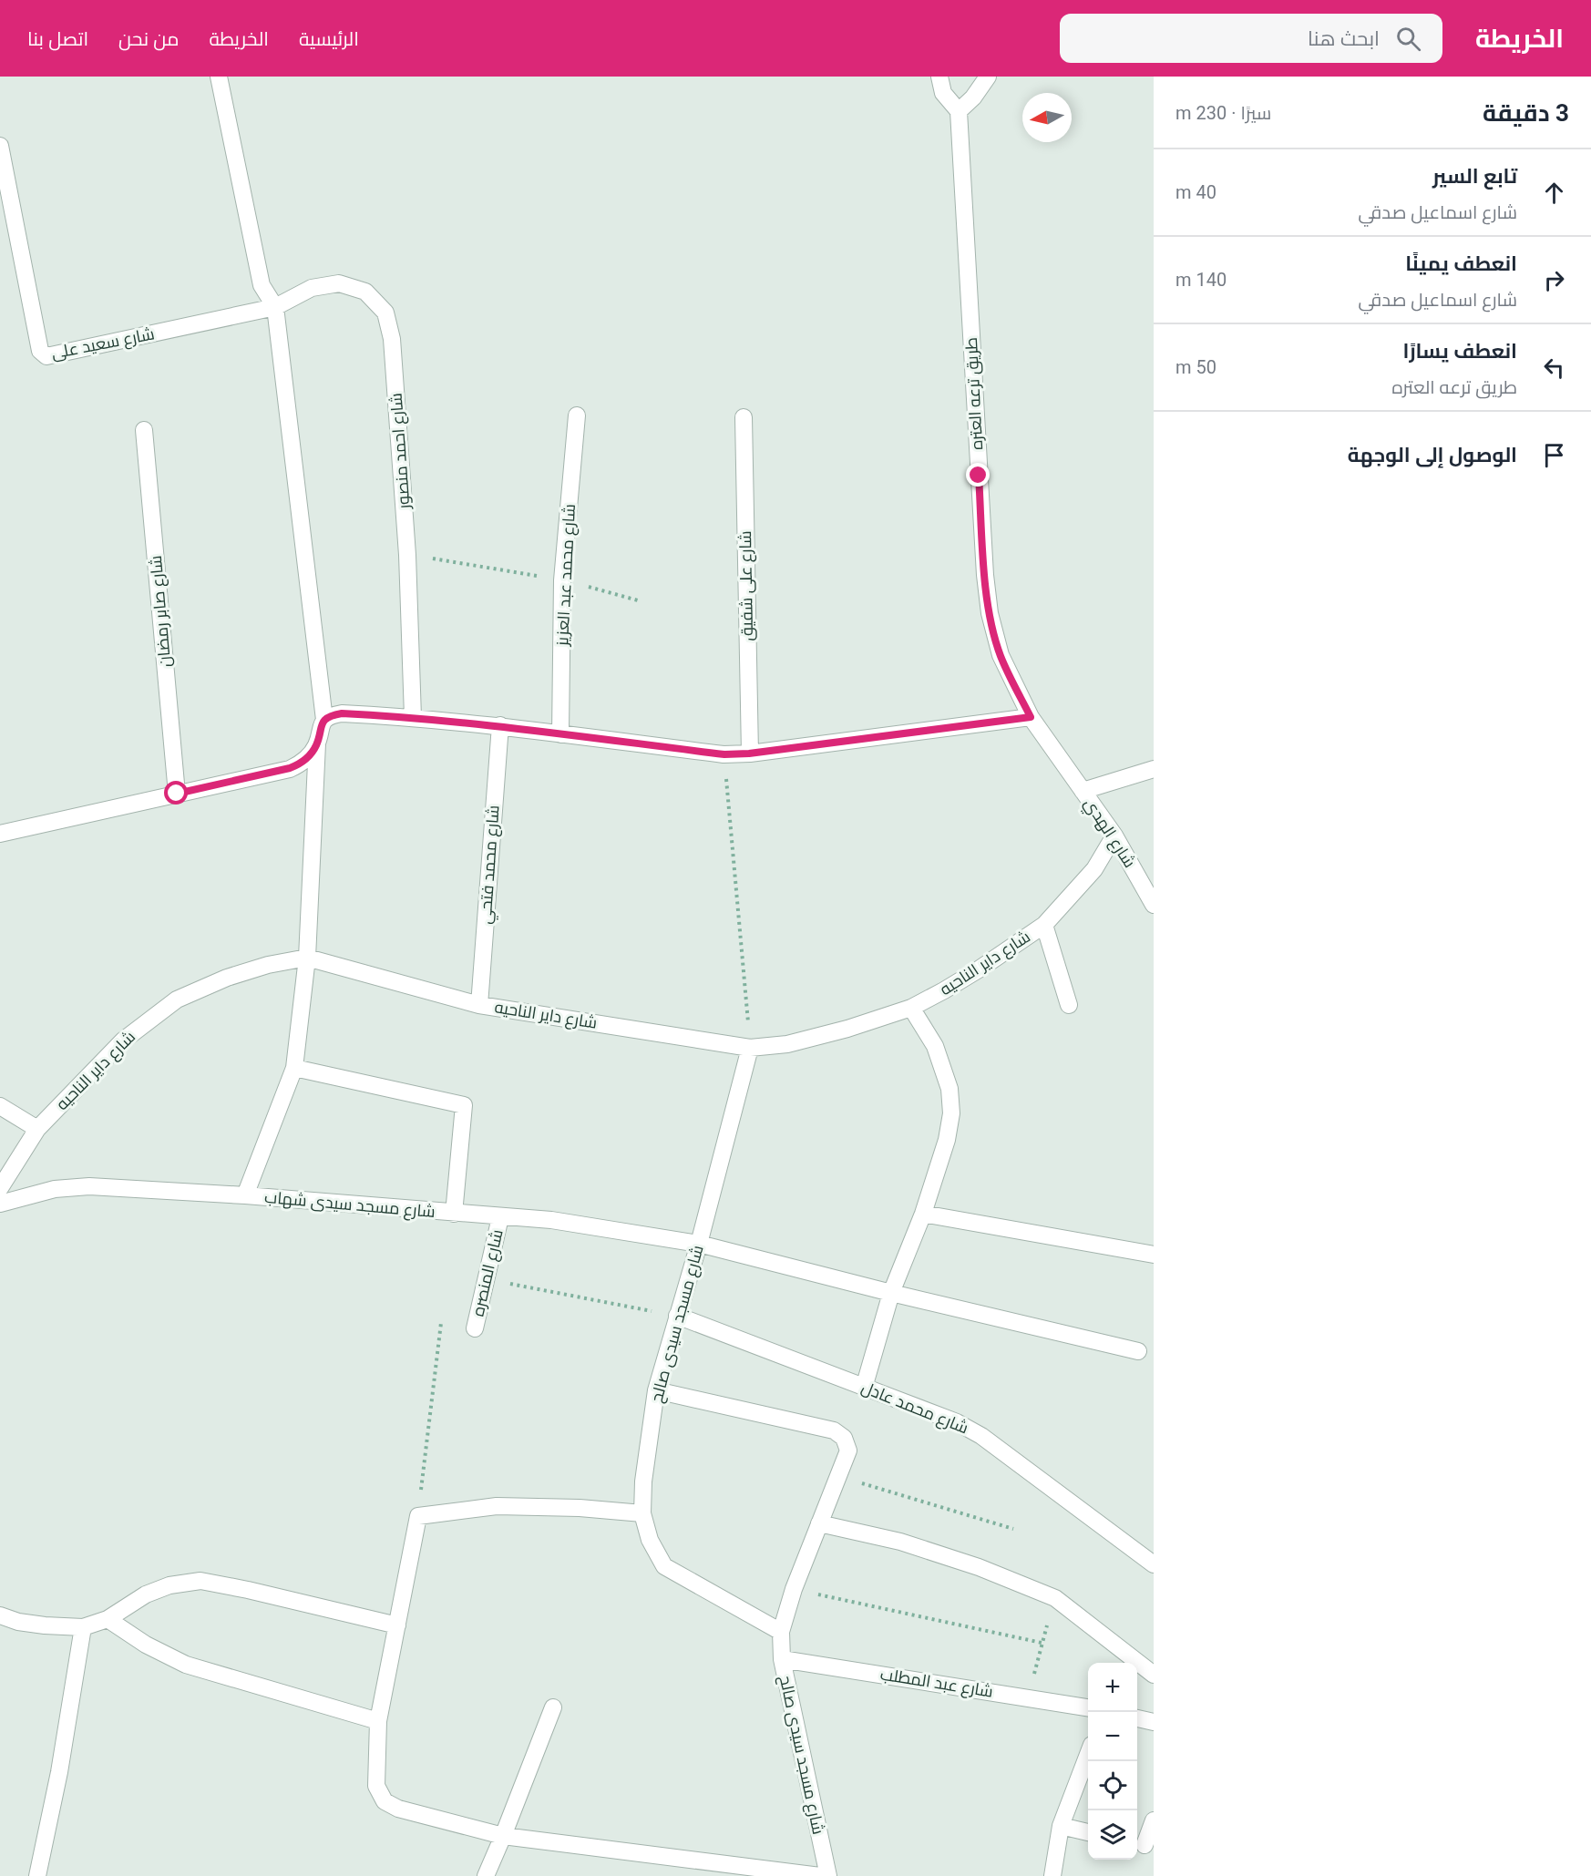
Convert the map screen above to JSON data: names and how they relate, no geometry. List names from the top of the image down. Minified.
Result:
{"streets":{"street":["شارع سعيد على","طريق ترعه العتره","شارع احمد منصور","شارع محمد عبد العزيز","شارع على شفيق","شارع صابر رمضان","شارع الهدي","شارع محمد فتحي","شارع داير الناحيه","شارع مسجد سيدى شهاب","شارع المنصره","شارع مسجد سيدى صالح","شارع محمد عادل","شارع عبد المطلب"]},"crossings":[["شارع سعيد على","شارع احمد منصور"],["طريق ترعه العتره","شارع الهدي"],["شارع الهدي","شارع داير الناحيه"],["شارع محمد فتحي","شارع داير الناحيه"],["شارع داير الناحيه","شارع مسجد سيدى صالح"],["شارع مسجد سيدى شهاب","شارع المنصره"],["شارع مسجد سيدى شهاب","شارع مسجد سيدى صالح"],["شارع مسجد سيدى صالح","شارع محمد عادل"],["شارع مسجد سيدى صالح","شارع عبد المطلب"]],"north":"left","page":{"header":"الخريطة","search":"ابحث هنا","nav":["الرئيسية","الخريطة","من نحن","اتصل بنا"],"heading":["3 دقيقة","سيرًا · 230 m"],"list":[["تابع السير","شارع اسماعيل صدقي","40 m"],["انعطف يمينًا","شارع اسماعيل صدقي","140 m"],["انعطف يسارًا","طريق ترعه العتره","50 m"],"الوصول إلى الوجهة"],"map_buttons":["+","−"]}}
